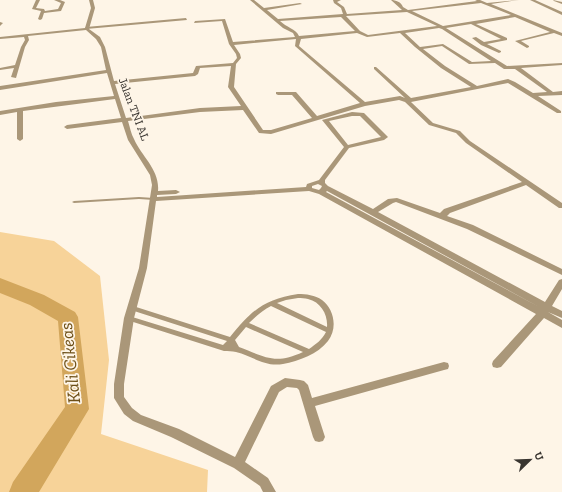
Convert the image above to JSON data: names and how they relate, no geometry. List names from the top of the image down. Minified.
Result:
{"streets":{"street":["Jalan TNI AL"]},"water":["Kali Cikeas"],"north":"top right"}
